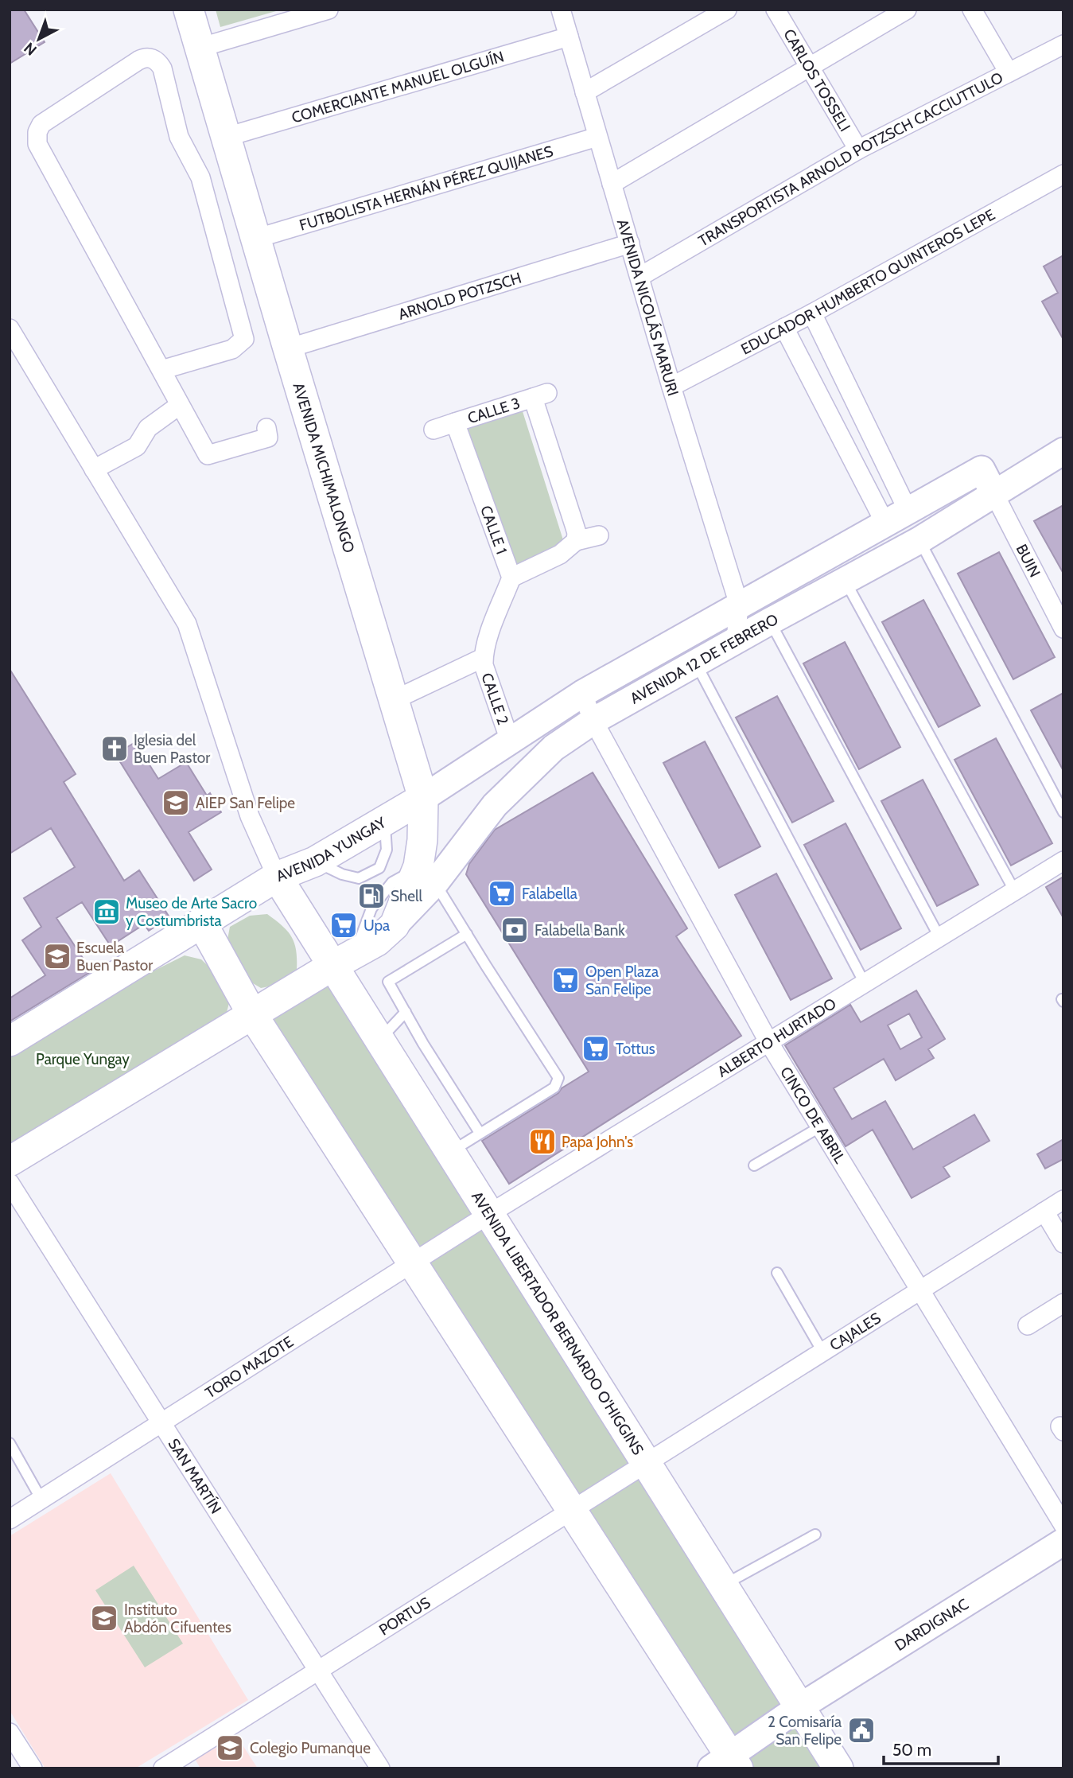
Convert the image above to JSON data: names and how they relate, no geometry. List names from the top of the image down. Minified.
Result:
{"streets":{"main road":["AVENIDA MICHIMALONGO","AVENIDA YUNGAY","AVENIDA LIBERTADOR BERNARDO O'HIGGINS"],"street":["CARLOS TOSSELI","COMERCIANTE MANUEL OLGUÍN","TRANSPORTISTA ARNOLD POTZSCH CACCIUTTULO","FUTBOLISTA HERNÁN PÉREZ QUIJANES","EDUCADOR HUMBERTO QUINTEROS LEPE","ARNOLD POTZSCH","AVENIDA NICOLÁS MARURI","CALLE 3","CALLE 1","BUIN","AVENIDA 12 DE FEBRERO","CALLE 2","ALBERTO HURTADO","CINCO DE ABRIL","CAJALES","TORO MAZOTE","SAN MARTÍN","PORTUS","DARDIGNAC"]},"crossings":[["CARLOS TOSSELI","TRANSPORTISTA ARNOLD POTZSCH CACCIUTTULO"],["COMERCIANTE MANUEL OLGUÍN","AVENIDA NICOLÁS MARURI"],["COMERCIANTE MANUEL OLGUÍN","AVENIDA MICHIMALONGO"],["TRANSPORTISTA ARNOLD POTZSCH CACCIUTTULO","AVENIDA NICOLÁS MARURI"],["FUTBOLISTA HERNÁN PÉREZ QUIJANES","AVENIDA NICOLÁS MARURI"],["FUTBOLISTA HERNÁN PÉREZ QUIJANES","AVENIDA MICHIMALONGO"],["EDUCADOR HUMBERTO QUINTEROS LEPE","AVENIDA NICOLÁS MARURI"],["ARNOLD POTZSCH","AVENIDA NICOLÁS MARURI"],["ARNOLD POTZSCH","AVENIDA MICHIMALONGO"],["AVENIDA NICOLÁS MARURI","AVENIDA 12 DE FEBRERO"],["CALLE 3","CALLE 1"],["AVENIDA MICHIMALONGO","AVENIDA 12 DE FEBRERO"],["AVENIDA MICHIMALONGO","AVENIDA YUNGAY"],["AVENIDA MICHIMALONGO","AVENIDA LIBERTADOR BERNARDO O'HIGGINS"],["BUIN","AVENIDA 12 DE FEBRERO"],["AVENIDA 12 DE FEBRERO","CALLE 2"],["AVENIDA 12 DE FEBRERO","AVENIDA YUNGAY"],["AVENIDA 12 DE FEBRERO","CINCO DE ABRIL"],["AVENIDA YUNGAY","AVENIDA LIBERTADOR BERNARDO O'HIGGINS"],["ALBERTO HURTADO","CINCO DE ABRIL"],["ALBERTO HURTADO","AVENIDA LIBERTADOR BERNARDO O'HIGGINS"],["ALBERTO HURTADO","TORO MAZOTE"],["CINCO DE ABRIL","CAJALES"],["AVENIDA LIBERTADOR BERNARDO O'HIGGINS","CAJALES"],["AVENIDA LIBERTADOR BERNARDO O'HIGGINS","TORO MAZOTE"],["AVENIDA LIBERTADOR BERNARDO O'HIGGINS","PORTUS"],["AVENIDA LIBERTADOR BERNARDO O'HIGGINS","DARDIGNAC"],["CAJALES","PORTUS"],["TORO MAZOTE","SAN MARTÍN"],["SAN MARTÍN","PORTUS"]],"parks":["Parque Yungay"],"places":{"church":["Iglesia del Buen Pastor"],"school or university":["AIEP San Felipe","Escuela Buen Pastor","Instituto Abdón Cifuentes","Colegio Pumanque"],"supermarket":["Falabella","Upa","Open Plaza San Felipe","Tottus"],"fuel station":["Shell"],"museum":["Museo de Arte Sacro y Costumbrista"],"bank":["Falabella Bank"],"restaurant":["Papa John's"],"public building":["2 Comisaría San Felipe"]},"scale_bar":"50 m","north":"bottom left"}
